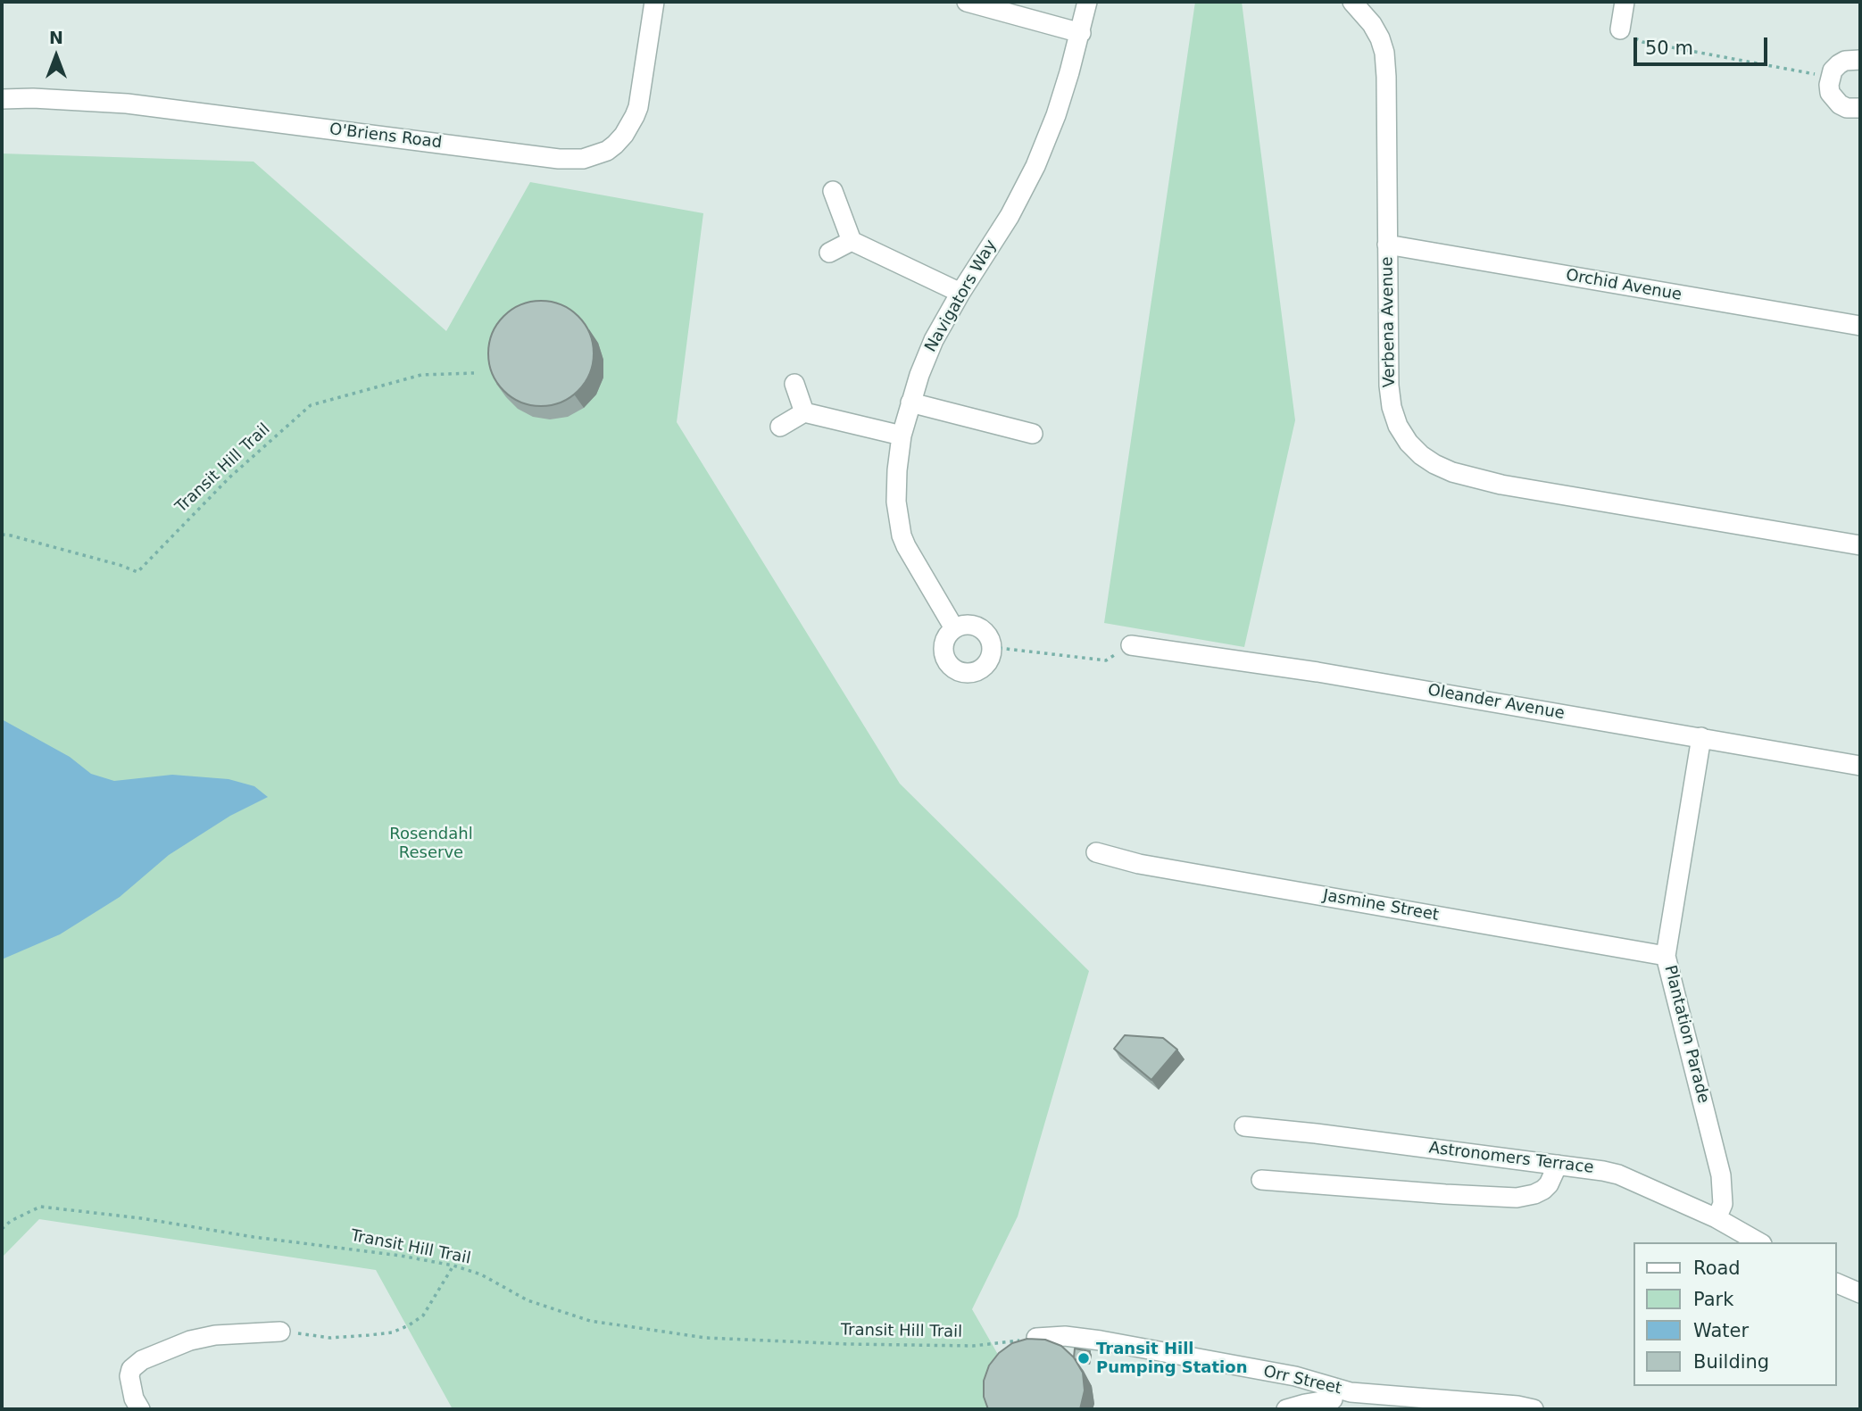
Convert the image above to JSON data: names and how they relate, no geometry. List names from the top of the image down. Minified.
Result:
{"streets":{"street":["O'Briens Road","Orchid Avenue","Navigators Way","Verbena Avenue","Oleander Avenue","Jasmine Street","Plantation Parade","Astronomers Terrace","Orr Street"],"path":["Transit Hill Trail"]},"crossings":[["Orchid Avenue","Verbena Avenue"],["Transit Hill Trail","Orr Street"],["Oleander Avenue","Plantation Parade"],["Jasmine Street","Plantation Parade"],["Plantation Parade","Astronomers Terrace"]],"parks":["Rosendahl Reserve"],"places":["Transit Hill Pumping Station"],"legend":["Road","Park","Water","Building"],"scale_bar":"50 m","north":"top"}
